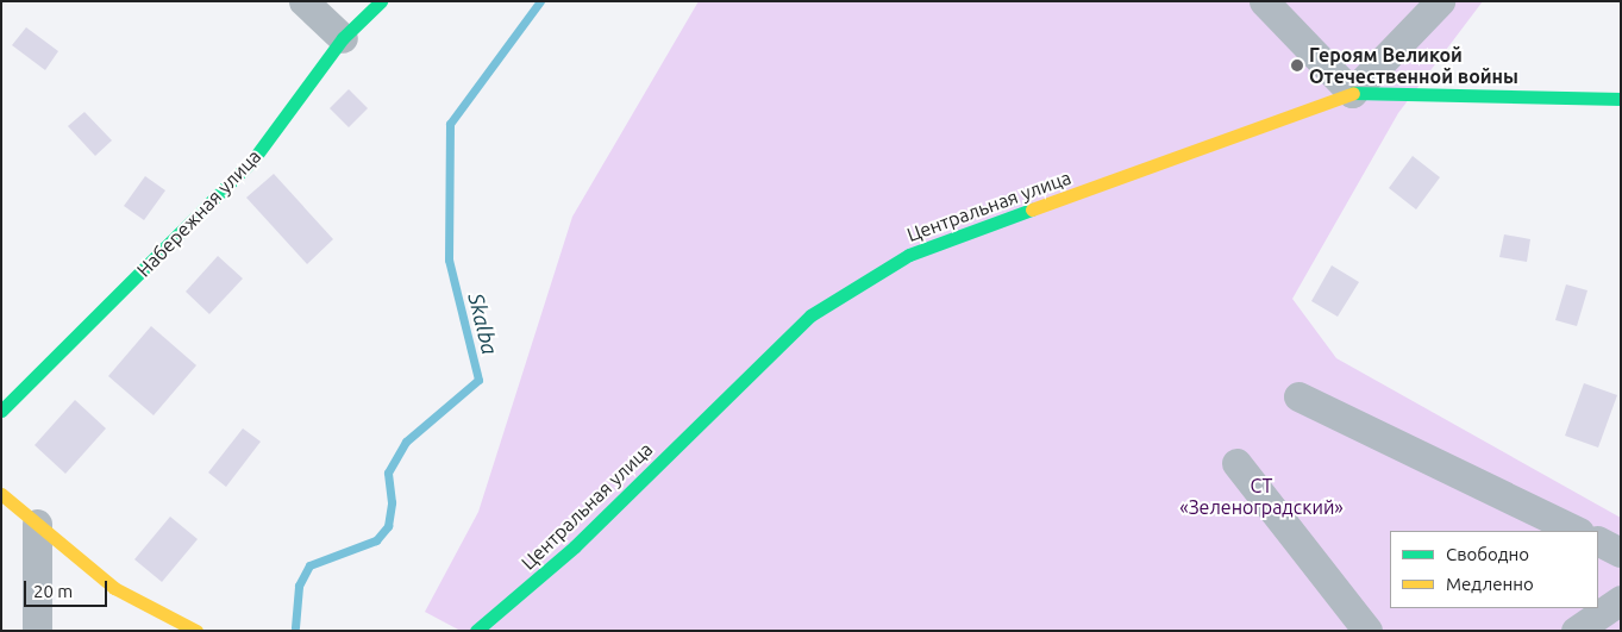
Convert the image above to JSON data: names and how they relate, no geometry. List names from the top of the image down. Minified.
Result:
{"streets":{"street":["Центральная улица","Набережная улица"]},"water":["Skalba"],"parks":["СТ «Зеленоградский»"],"places":["Героям Великой Отечественной войны"],"legend":["Свободно","Медленно"],"scale_bar":"20 m"}
